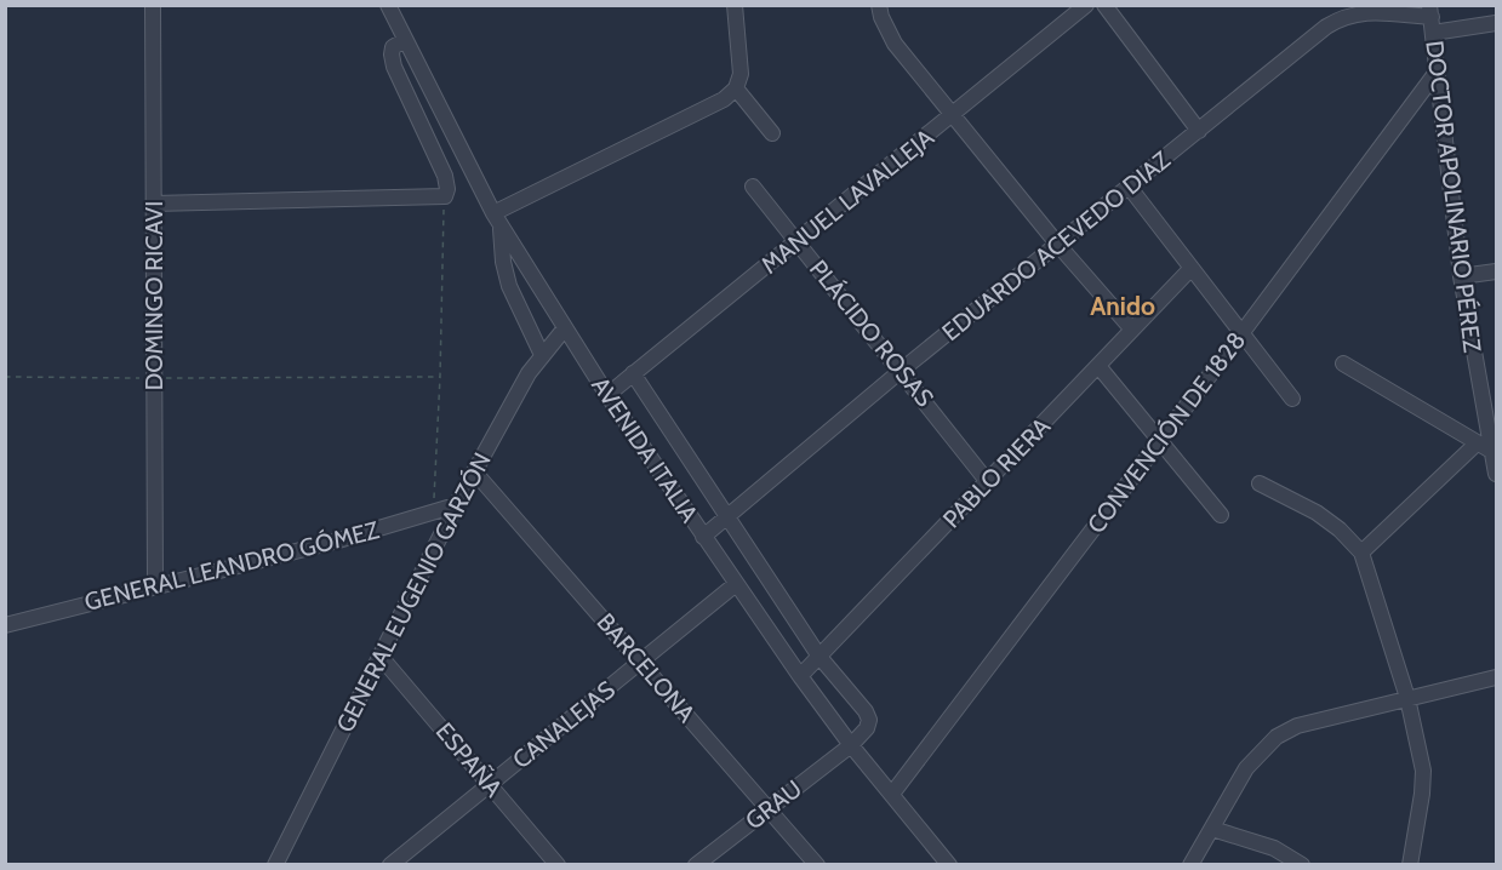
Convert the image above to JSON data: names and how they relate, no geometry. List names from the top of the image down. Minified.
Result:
{"streets":{"street":["DOCTOR APOLINARIO PÉREZ","MANUEL LAVALLEJA","EDUARDO ACEVEDO DIAZ","DOMINGO RICAVI","PLÁCIDO ROSAS","CONVENCIÓN DE 1828","AVENIDA ITALIA","PABLO RIERA","GENERAL LEANDRO GÓMEZ","GENERAL EUGENIO GARZÓN","BARCELONA","CANALEJAS","ESPAÑA","GRAU"]},"crossings":[["DOCTOR APOLINARIO PÉREZ","EDUARDO ACEVEDO DIAZ"],["DOCTOR APOLINARIO PÉREZ","CONVENCIÓN DE 1828"],["MANUEL LAVALLEJA","PLÁCIDO ROSAS"],["MANUEL LAVALLEJA","AVENIDA ITALIA"],["EDUARDO ACEVEDO DIAZ","PLÁCIDO ROSAS"],["EDUARDO ACEVEDO DIAZ","AVENIDA ITALIA"],["DOMINGO RICAVI","GENERAL LEANDRO GÓMEZ"],["PLÁCIDO ROSAS","PABLO RIERA"],["CONVENCIÓN DE 1828","AVENIDA ITALIA"],["AVENIDA ITALIA","PABLO RIERA"],["AVENIDA ITALIA","GENERAL EUGENIO GARZÓN"],["AVENIDA ITALIA","CANALEJAS"],["AVENIDA ITALIA","GRAU"],["GENERAL LEANDRO GÓMEZ","GENERAL EUGENIO GARZÓN"],["GENERAL EUGENIO GARZÓN","BARCELONA"],["GENERAL EUGENIO GARZÓN","ESPAÑA"],["BARCELONA","CANALEJAS"],["BARCELONA","GRAU"],["CANALEJAS","ESPAÑA"]],"districts":["Anido"]}
